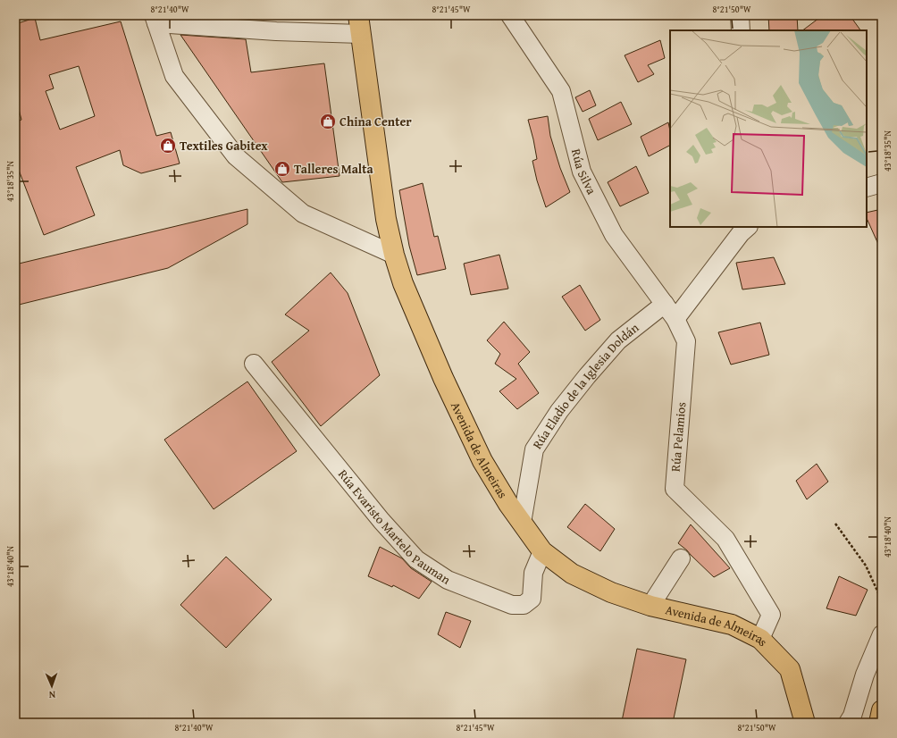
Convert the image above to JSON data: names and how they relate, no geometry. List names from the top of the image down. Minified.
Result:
{"streets":{"main road":["Avenida de Almeiras"],"street":["Rúa Silva","Rúa Eladio de la Iglesia Doldán","Rúa Pelamios","Rúa Evaristo Martelo Pauman"]},"crossings":[["Rúa Silva","Rúa Eladio de la Iglesia Doldán"],["Rúa Silva","Rúa Pelamios"],["Rúa Eladio de la Iglesia Doldán","Avenida de Almeiras"],["Rúa Pelamios","Avenida de Almeiras"],["Avenida de Almeiras","Rúa Evaristo Martelo Pauman"]],"places":{"shop":["China Center","Textiles Gabitex","Talleres Malta"]},"north":"bottom","coordinates":["8°21'40\"W","8°21'45\"W","8°21'50\"W","43°18'35\"N","43°18'40\"N"]}
